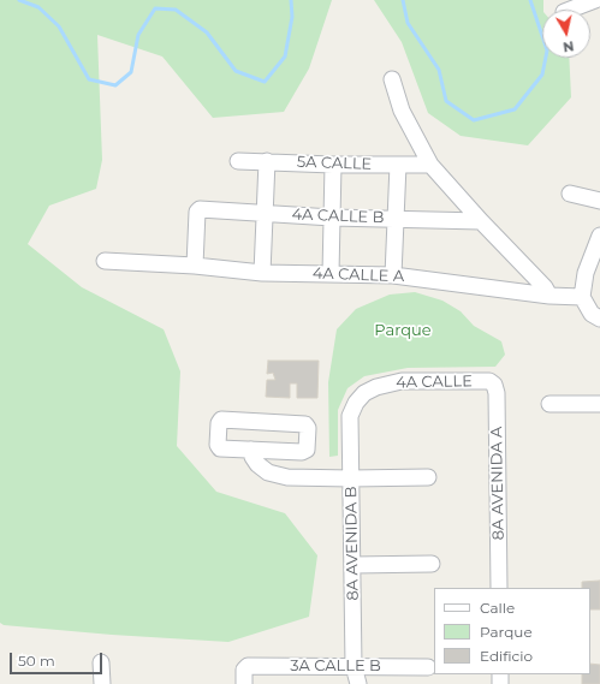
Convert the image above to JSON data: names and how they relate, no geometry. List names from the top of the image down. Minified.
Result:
{"streets":{"street":["5A CALLE","4A CALLE B","4A CALLE A","4A CALLE","8A AVENIDA A","8A AVENIDA B","3A CALLE B"]},"crossings":[["4A CALLE B","4A CALLE A"],["4A CALLE","8A AVENIDA A"],["4A CALLE","8A AVENIDA B"],["8A AVENIDA B","3A CALLE B"]],"parks":["Parque"],"legend":["Calle","Parque","Edificio"],"scale_bar":"50 m","north":"bottom"}
